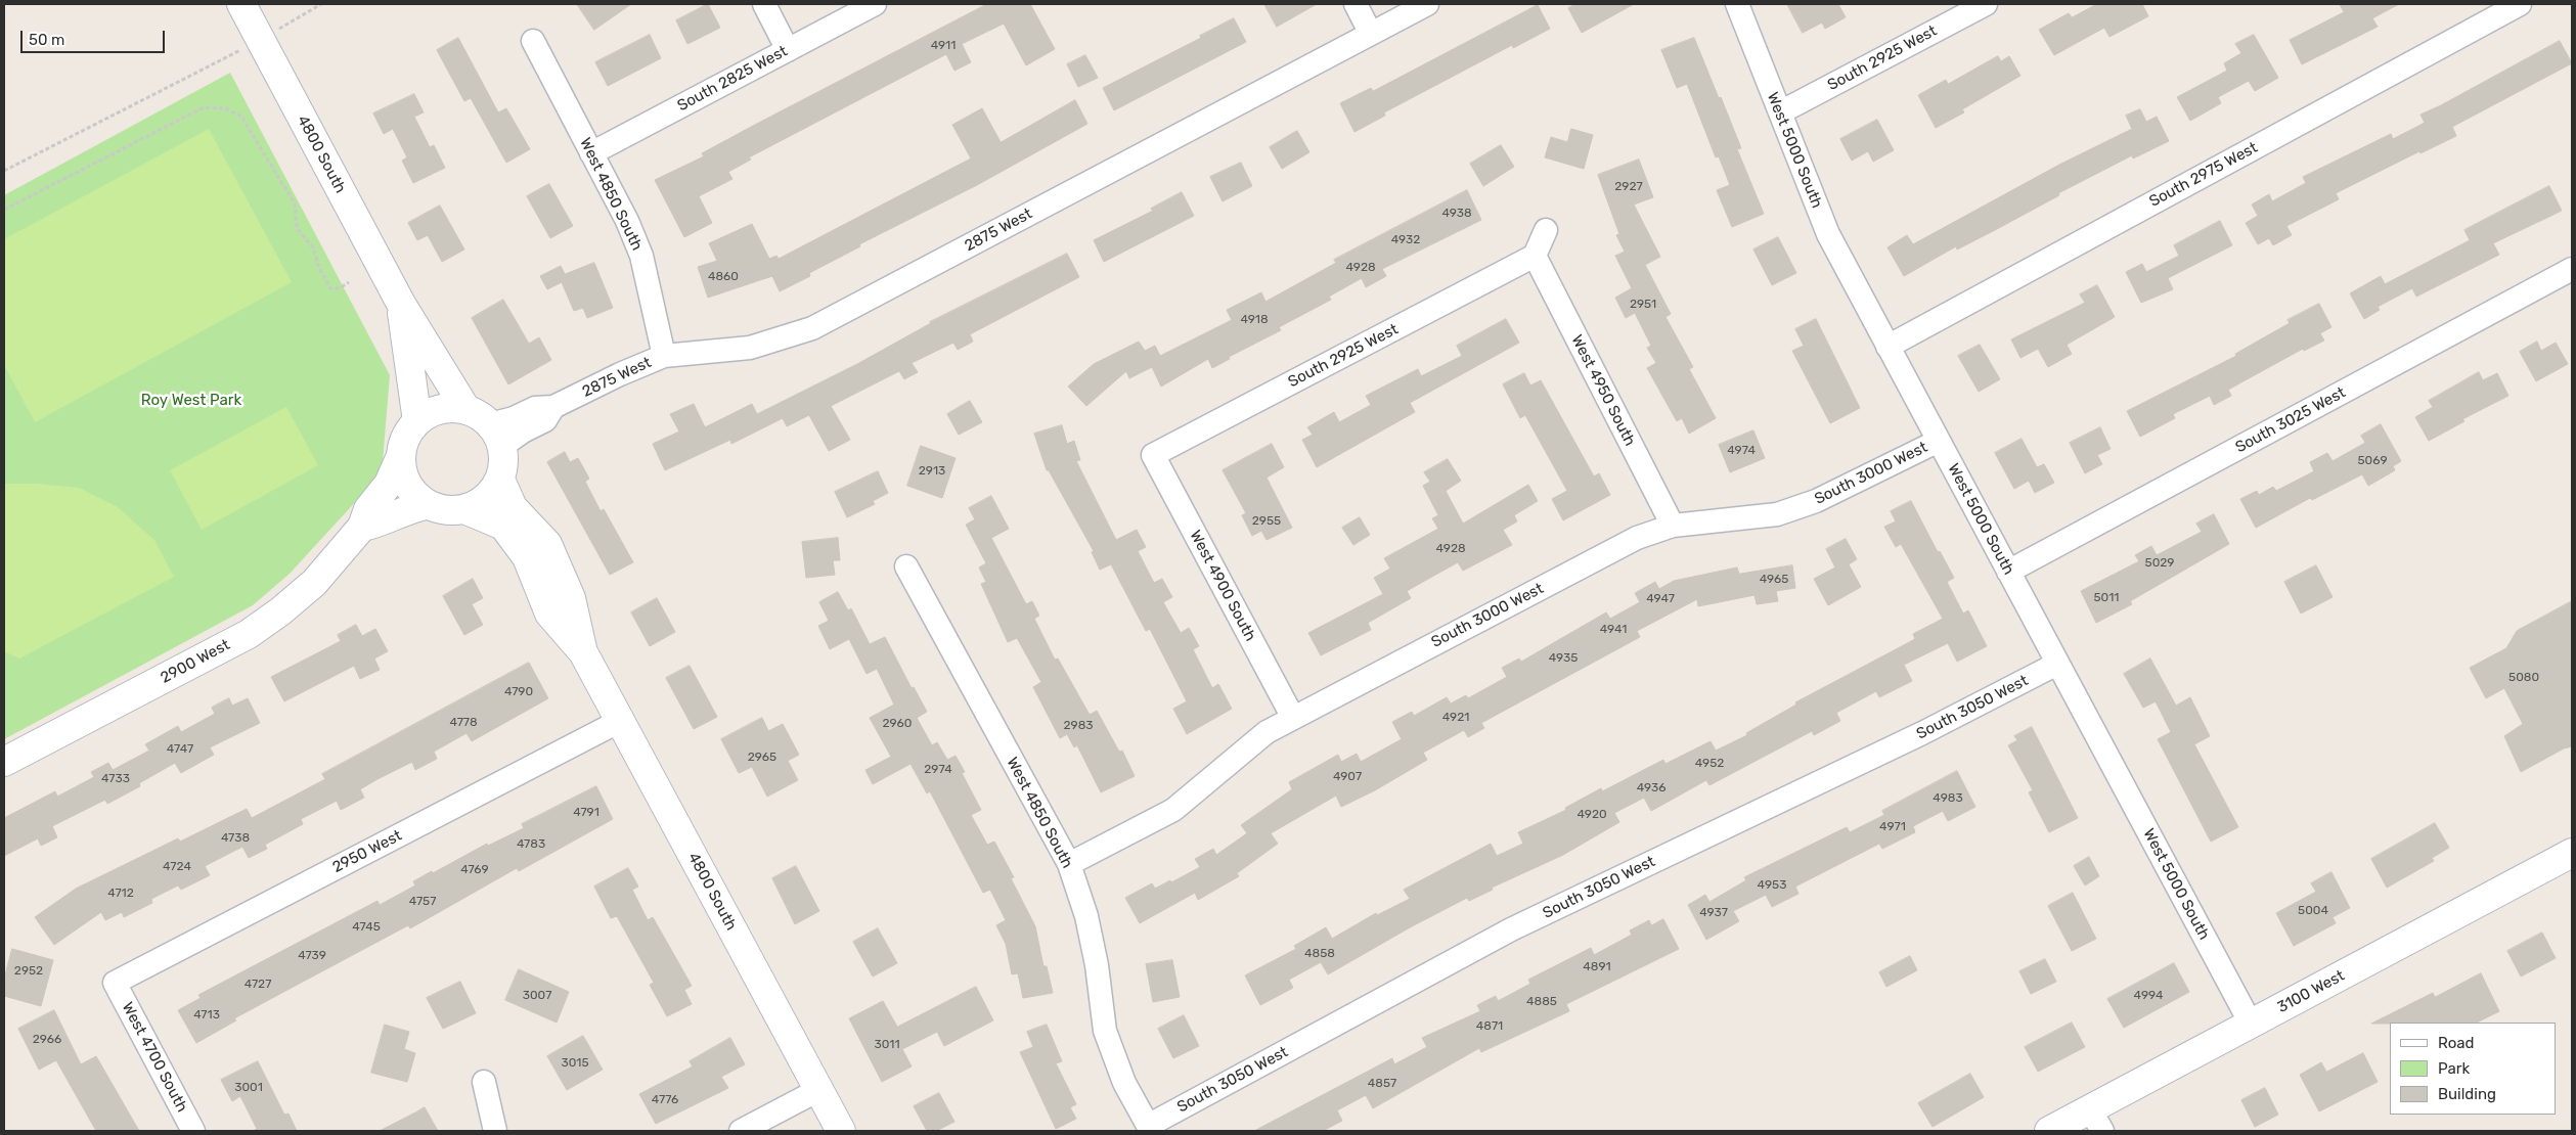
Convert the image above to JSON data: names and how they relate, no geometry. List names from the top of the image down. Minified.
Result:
{"streets":{"main road":["4800 South","2900 West","3100 West"],"street":["South 2925 West","South 2825 West","West 5000 South","South 2975 West","West 4850 South","2875 West","West 4950 South","South 3025 West","South 3000 West","West 4900 South","South 3050 West","2950 West","West 4700 South"]},"crossings":[["South 2925 West","West 5000 South"],["South 2925 West","West 4950 South"],["South 2925 West","West 4900 South"],["South 2825 West","West 4850 South"],["West 5000 South","South 2975 West"],["West 5000 South","South 3025 West"],["West 5000 South","South 3000 West"],["West 5000 South","South 3050 West"],["West 5000 South","3100 West"],["4800 South","2875 West"],["4800 South","2950 West"],["West 4850 South","2875 West"],["West 4850 South","South 3000 West"],["West 4850 South","South 3050 West"],["West 4950 South","South 3000 West"],["South 3000 West","West 4900 South"],["2950 West","West 4700 South"]],"parks":["Roy West Park"],"house_numbers":["4911","2927","4938","4932","4928","4860","2951","4918","4974","5069","2913","2955","4928","5029","4965","5011","4947","4941","4935","5080","4790","4921","4778","2960","2983","4747","2965","4952","2974","4907","4733","4936","4983","4791","4920","4971","4738","4783","4724","4769","4953","4712","4757","5004","4937","4745","4858","4739","4891","2952","4727","3007","4994","4885","4713","4871","2966","3011","3015","4857","3001","4776"],"legend":["Road","Park","Building"],"scale_bar":"50 m"}
